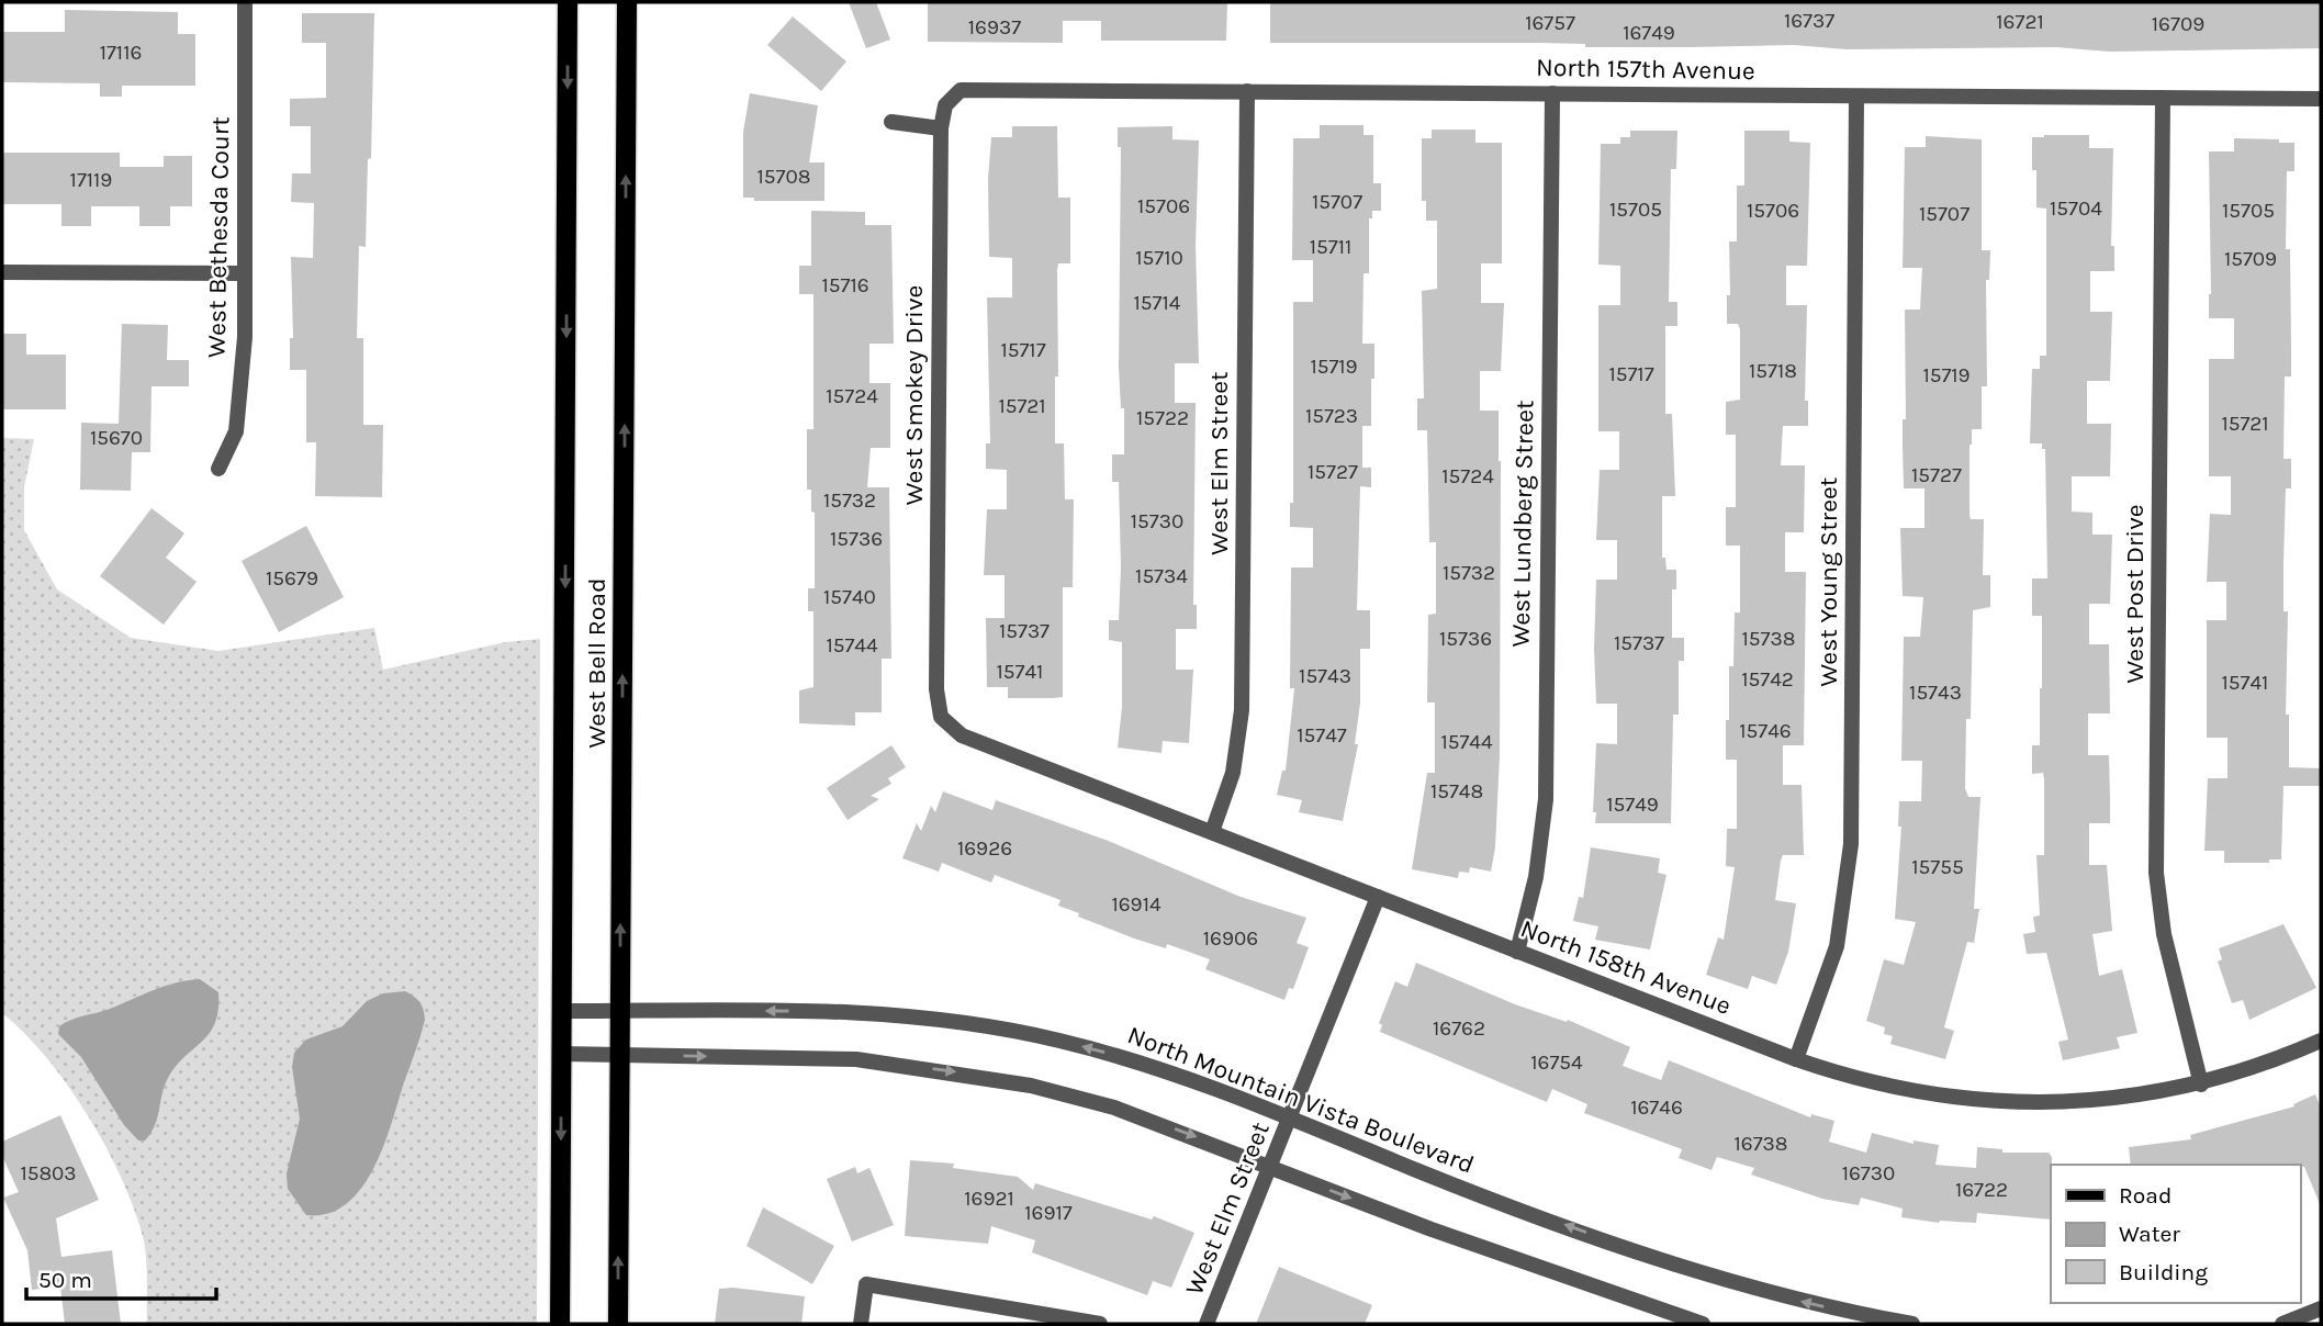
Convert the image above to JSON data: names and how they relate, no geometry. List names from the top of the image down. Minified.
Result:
{"streets":{"main road":["West Bell Road"],"street":["North 157th Avenue","West Bethesda Court","West Smokey Drive","West Elm Street","West Lundberg Street","West Young Street","West Post Drive","North 158th Avenue","North Mountain Vista Boulevard"]},"crossings":[["North 157th Avenue","West Smokey Drive"],["North 157th Avenue","West Elm Street"],["North 157th Avenue","West Lundberg Street"],["North 157th Avenue","West Young Street"],["North 157th Avenue","West Post Drive"],["West Smokey Drive","North 158th Avenue"],["West Elm Street","North 158th Avenue"],["West Elm Street","North Mountain Vista Boulevard"],["West Lundberg Street","North 158th Avenue"],["West Young Street","North 158th Avenue"],["West Post Drive","North 158th Avenue"],["West Bell Road","North Mountain Vista Boulevard"]],"house_numbers":["16737","16721","16757","16709","16937","16749","17116","15708","17119","15707","15706","15704","15705","15706","15705","15707","15711","15710","15709","15716","15714","15717","15719","15718","15717","15719","15724","15721","15723","15722","15721","15670","15727","15727","15724","15732","15730","15736","15732","15734","15679","15740","15737","15736","15738","15737","15744","15741","15743","15742","15741","15743","15746","15747","15744","15748","15749","16926","15755","16914","16906","16762","16754","16746","16738","15803","16730","16722","16921","16917"],"legend":["Road","Water","Building"],"scale_bar":"50 m"}
